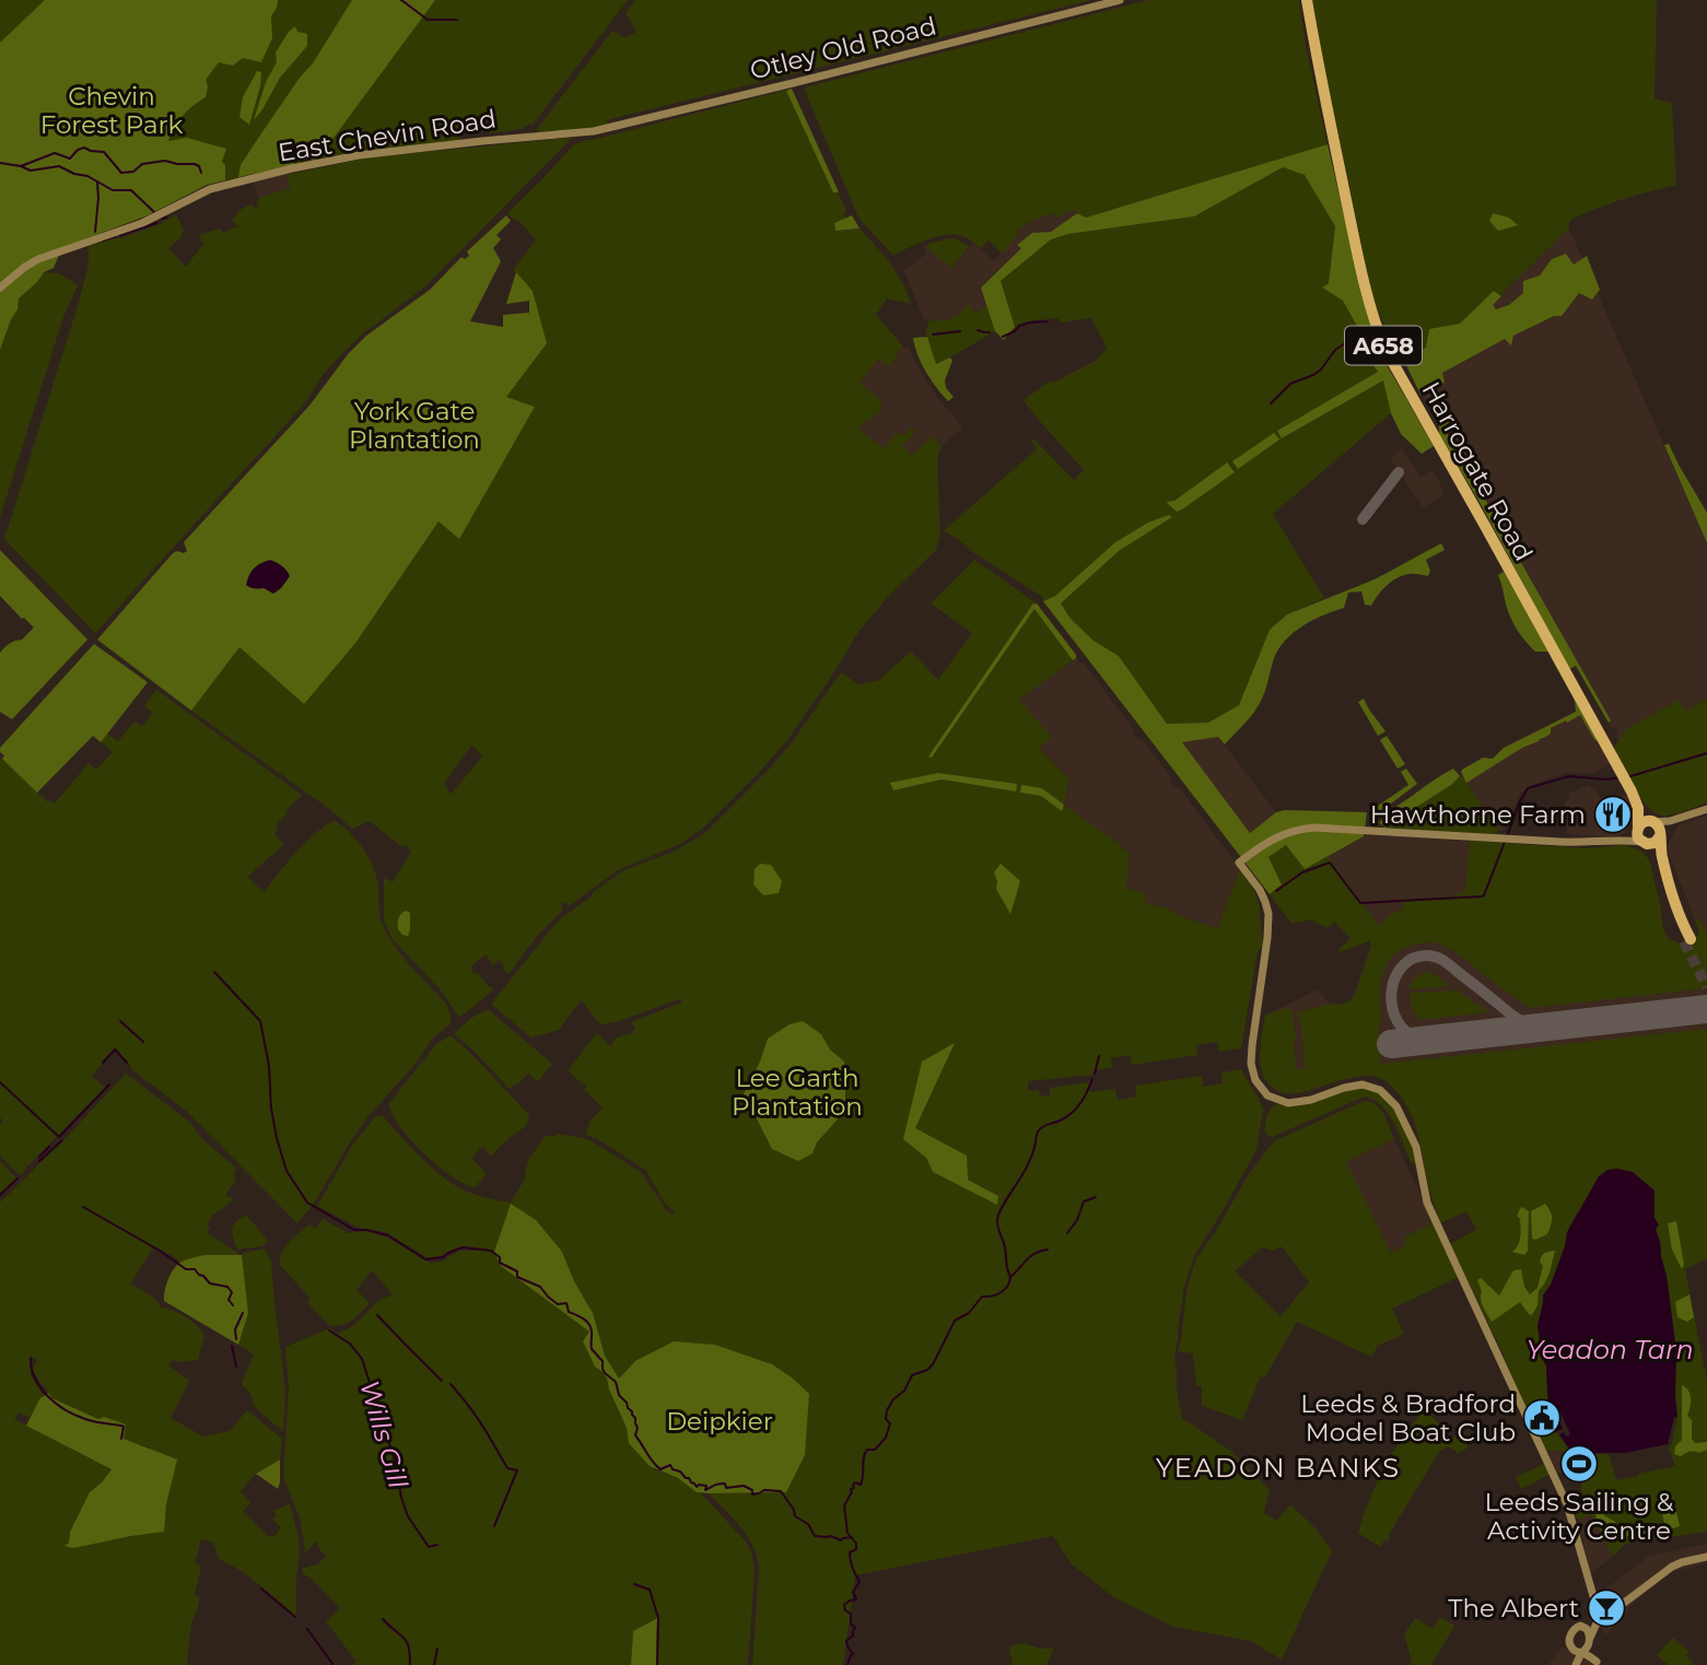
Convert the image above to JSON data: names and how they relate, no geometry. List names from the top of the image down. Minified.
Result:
{"streets":{"highway":["A658","Harrogate Road"],"street":["Otley Old Road","East Chevin Road"]},"crossings":[["Otley Old Road","East Chevin Road"]],"districts":["YEADON BANKS"],"water":["Yeadon Tarn","Wills Gill"],"parks":["Chevin Forest Park","York Gate Plantation","Lee Garth Plantation","Deipkier"],"places":{"restaurant":["Hawthorne Farm"],"public building":["Leeds & Bradford Model Boat Club"],"sports":["Leeds Sailing & Activity Centre"],"bar":["The Albert"]}}
